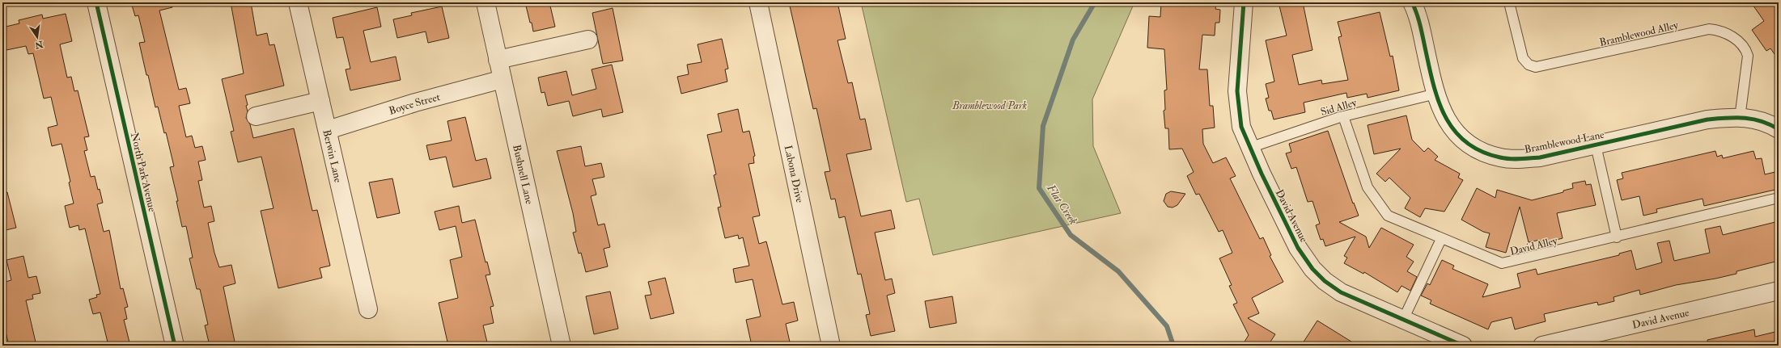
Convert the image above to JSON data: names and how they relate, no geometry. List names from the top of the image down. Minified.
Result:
{"streets":{"street":["Boyce Street","Bramblewood Lane","Berwin Lane","North Park Avenue","Bushnell Lane","Labona Drive","David Avenue"],"lane":["Bramblewood Alley","Sid Alley","David Alley"]},"crossings":[["Bramblewood Alley","Bramblewood Lane"],["Boyce Street","Berwin Lane"],["Boyce Street","Bushnell Lane"],["Sid Alley","Bramblewood Lane"],["Sid Alley","David Avenue"],["Sid Alley","David Alley"]],"water":["Flat Creek"],"parks":["Bramblewood Park"],"north":"bottom"}
